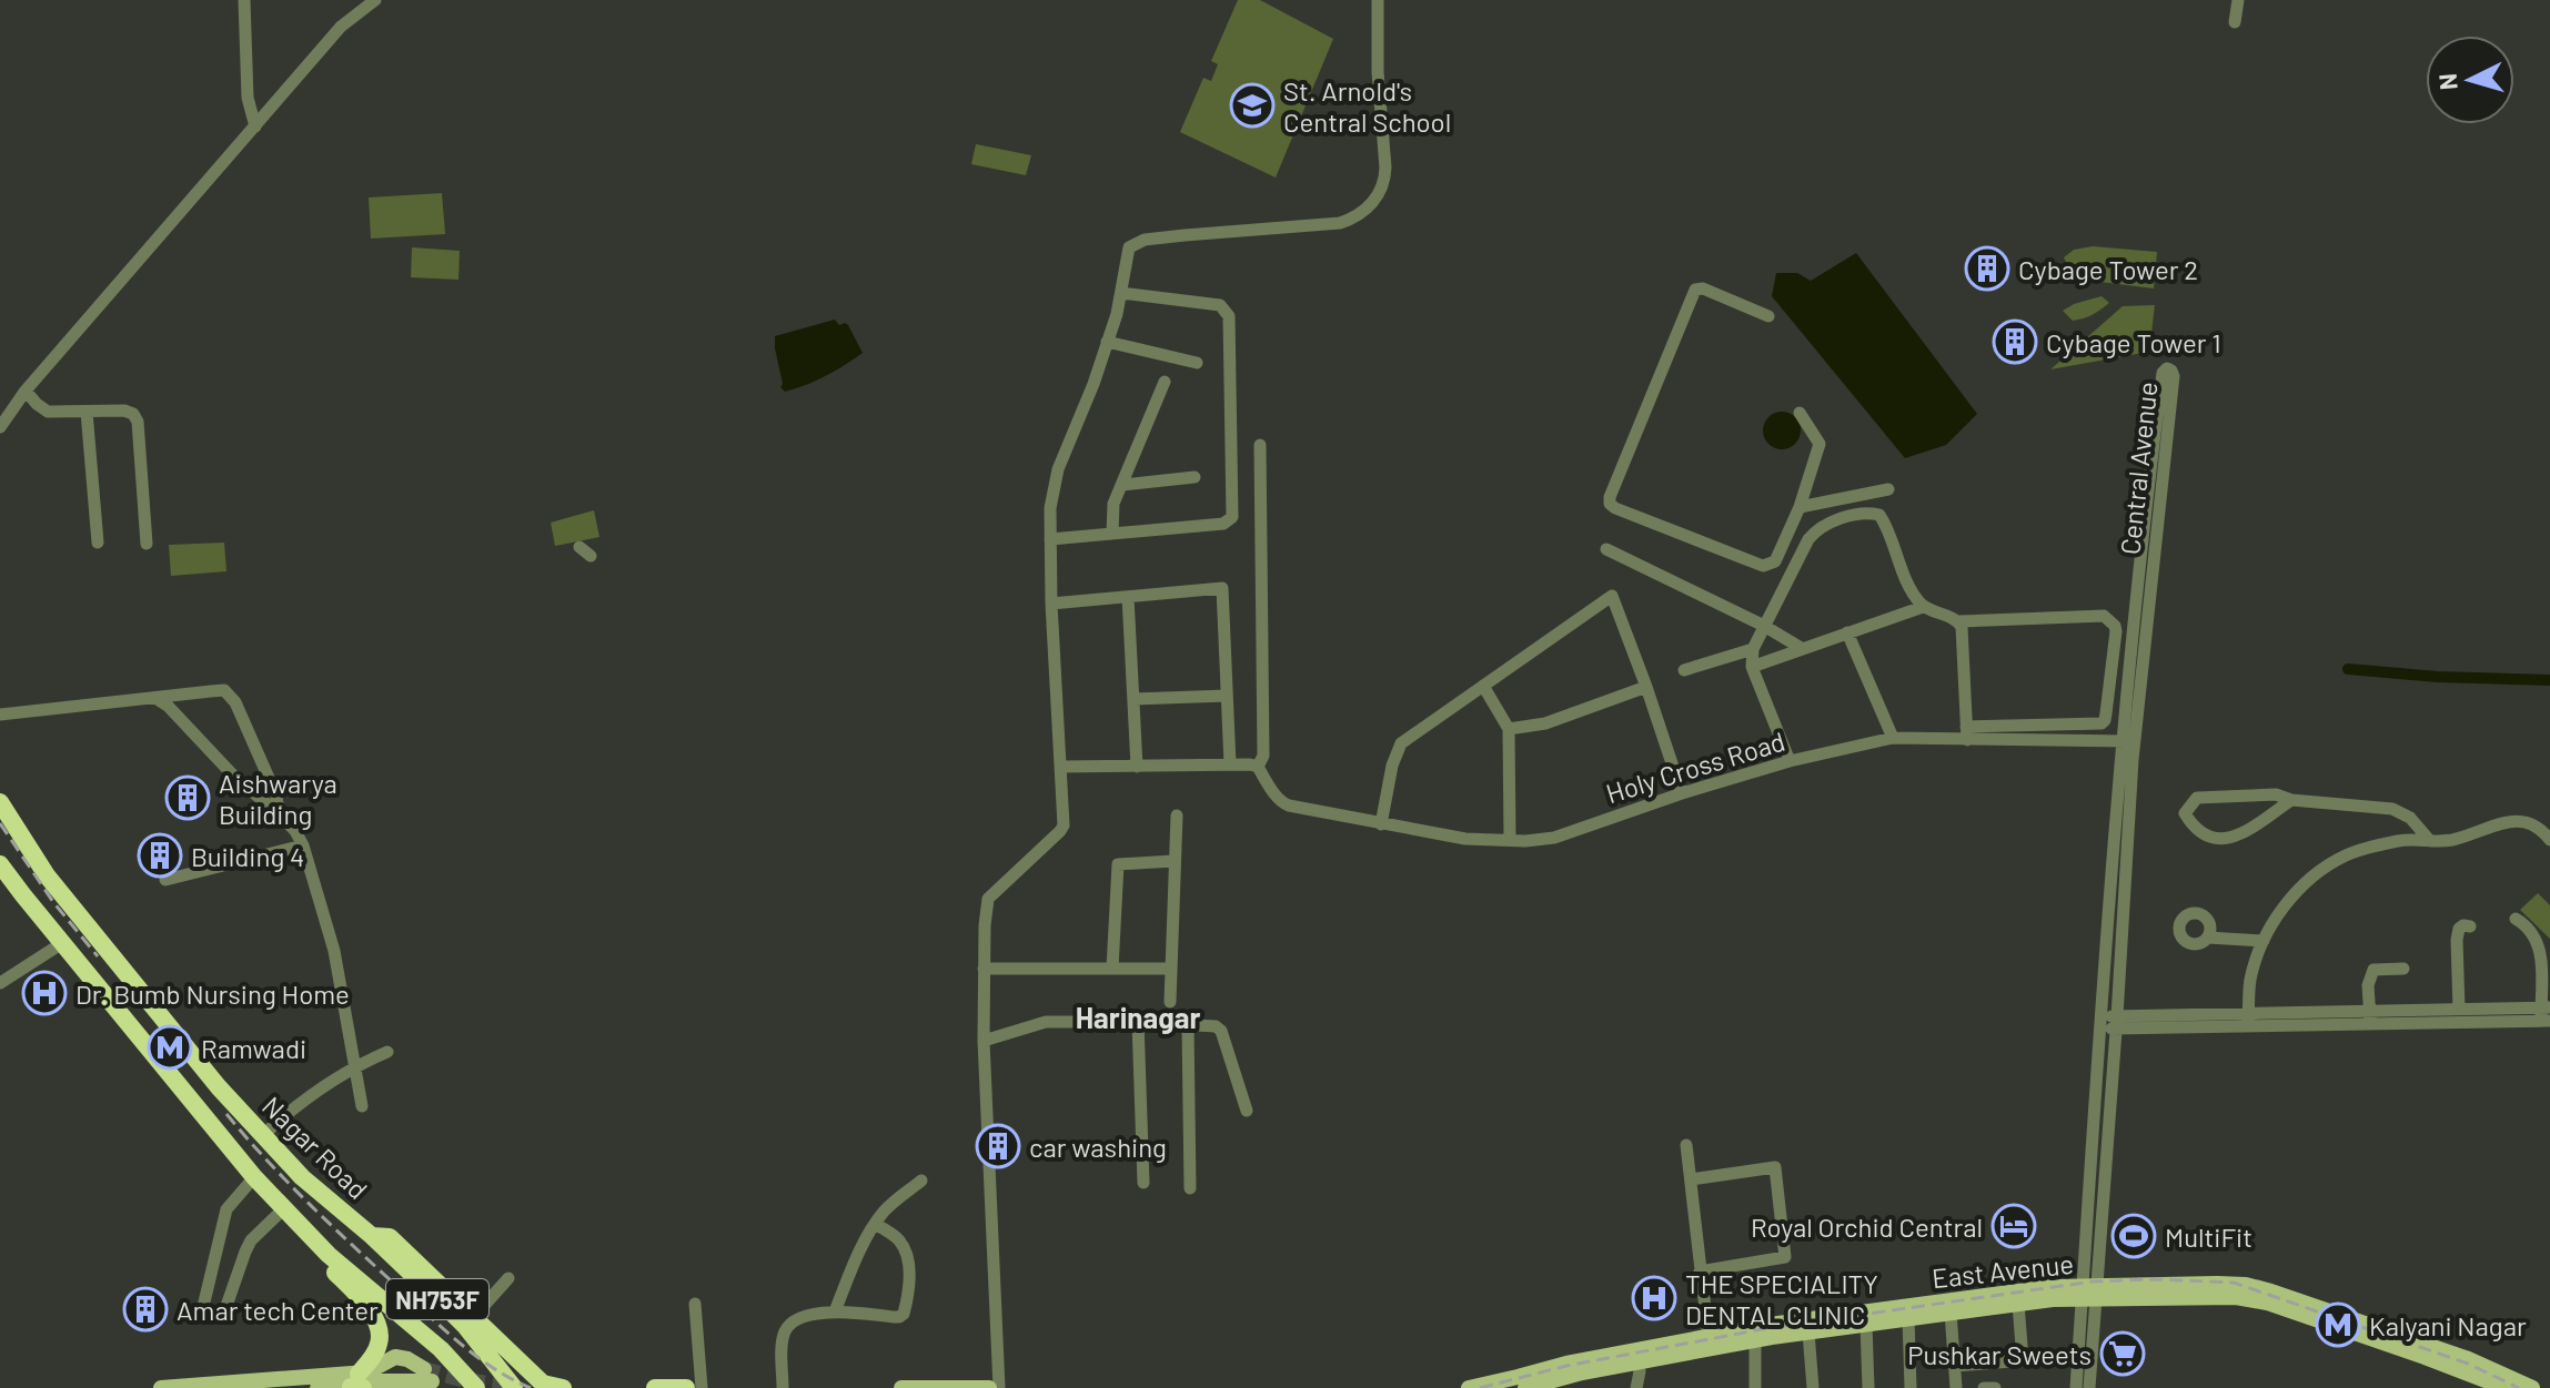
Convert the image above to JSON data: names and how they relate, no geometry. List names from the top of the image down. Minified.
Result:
{"streets":{"highway":["Nagar Road","NH753F"],"main road":["East Avenue"],"street":["Central Avenue","Holy Cross Road"]},"crossings":[["Central Avenue","Holy Cross Road"],["Central Avenue","East Avenue"],["Nagar Road","NH753F"]],"districts":["Harinagar"],"places":{"school or university":["St. Arnold's Central School"],"building":["Cybage Tower 2","Cybage Tower 1","Aishwarya Building","Building 4","car washing","Amar tech Center"],"hospital":["Dr. Bumb Nursing Home","THE SPECIALITY DENTAL CLINIC"],"metro station":["Ramwadi","Kalyani Nagar"],"hotel":["Royal Orchid Central"],"sports":["MultiFit"],"supermarket":["Pushkar Sweets"]},"north":"left"}
